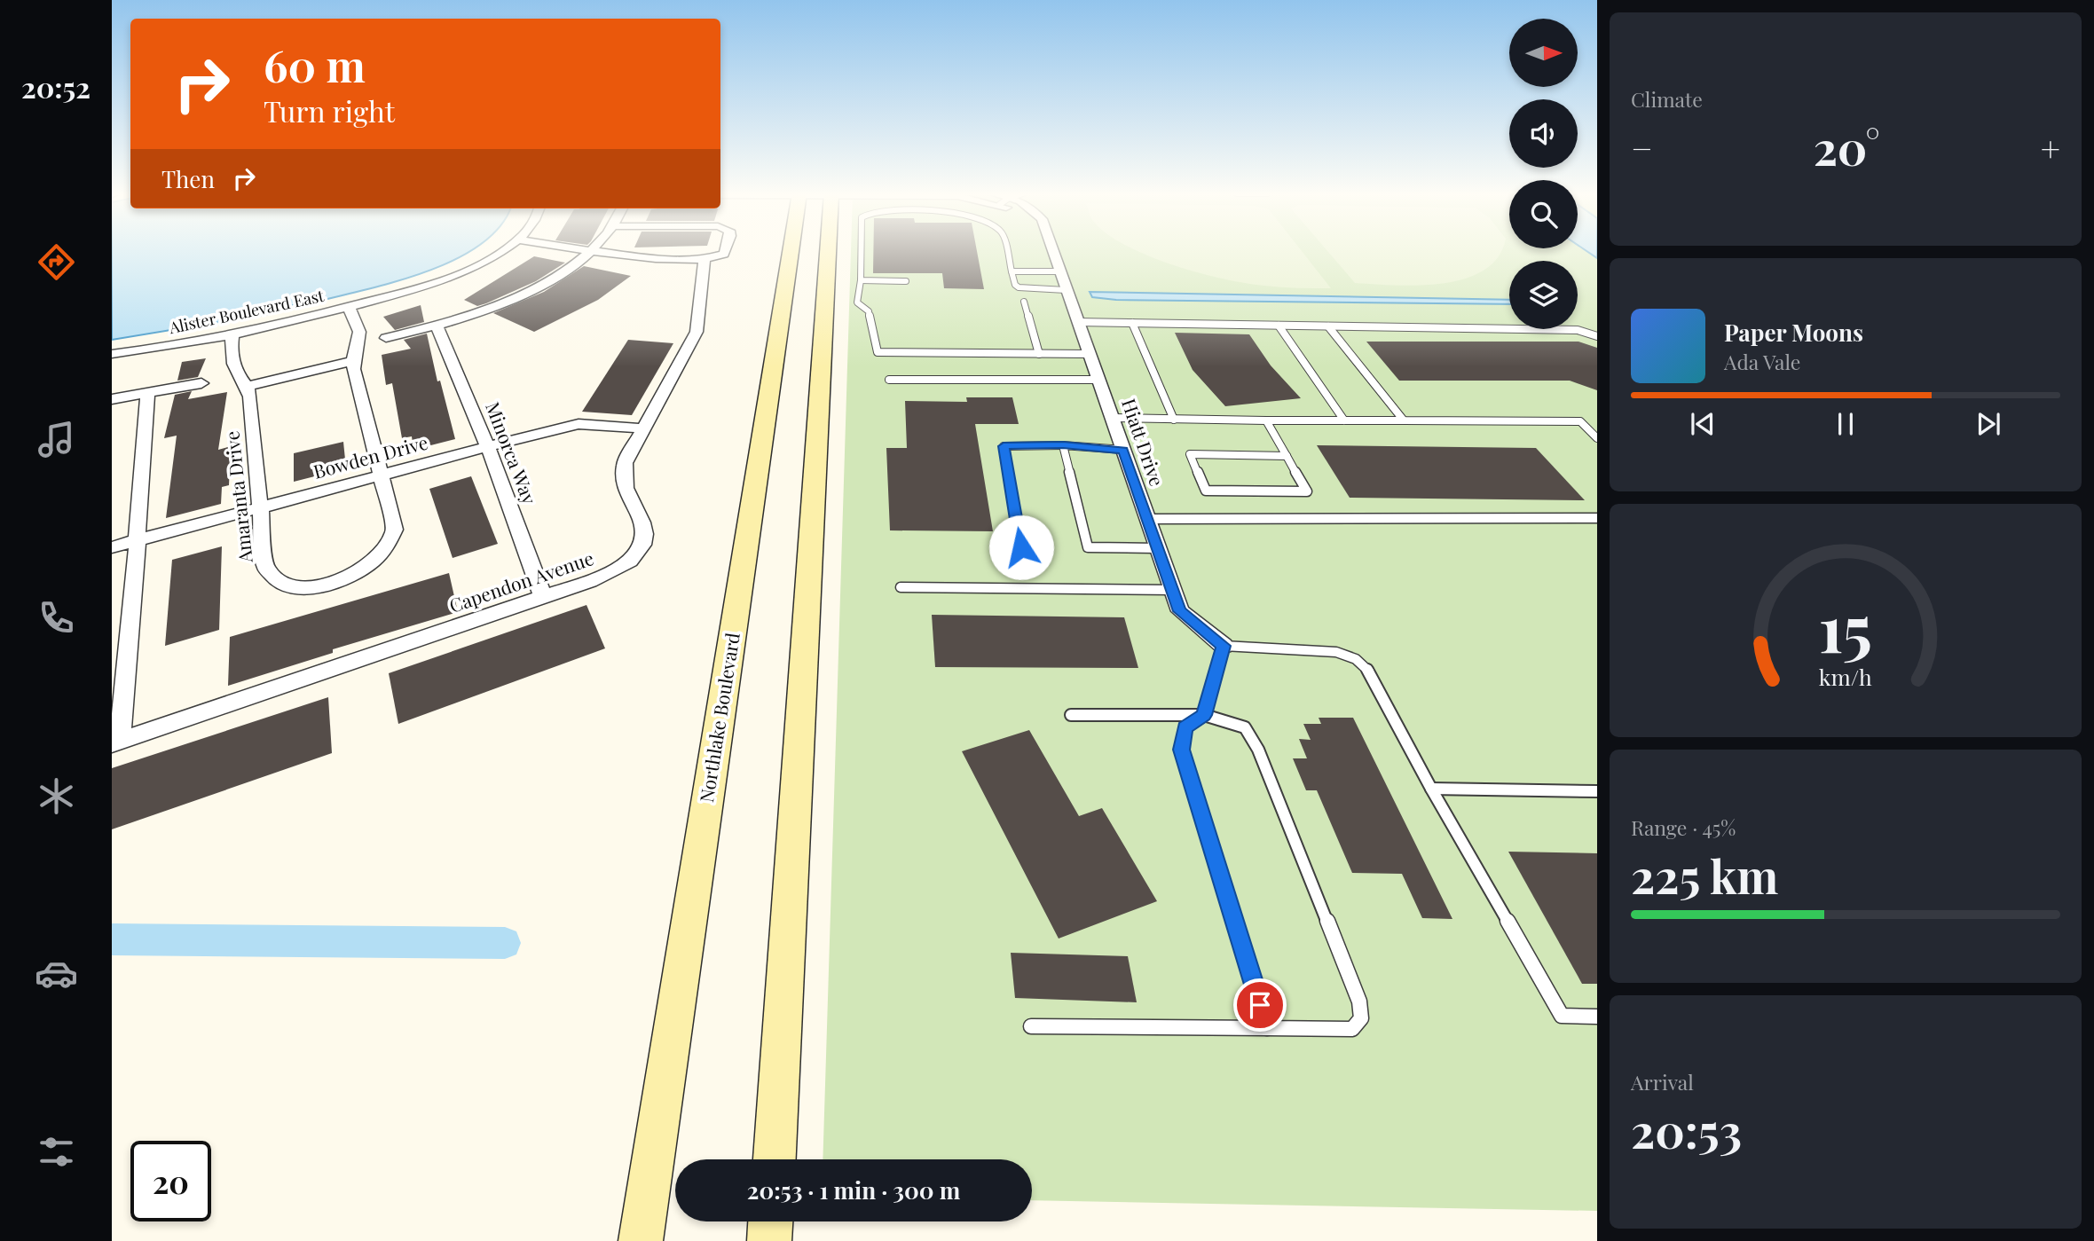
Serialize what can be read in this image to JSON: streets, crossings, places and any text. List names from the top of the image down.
{
  "streets": {
    "main road": ["Northlake Boulevard"],
    "street": [
      "Alister Boulevard East",
      "Hiatt Drive",
      "Minorca Way",
      "Bowden Drive",
      "Amaranta Drive",
      "Capendon Avenue"
    ]
  },
  "crossings": [
    ["Alister Boulevard East", "Amaranta Drive"],
    ["Minorca Way", "Bowden Drive"],
    ["Minorca Way", "Capendon Avenue"],
    ["Bowden Drive", "Amaranta Drive"],
    ["Bowden Drive", "Capendon Avenue"]
  ],
  "north": "right",
  "page": {
    "tabs": "20:52",
    "tile": [
      "Climate",
      ["Range · 45%", "225 km"],
      ["Arrival", "20:53"]
    ],
    "turn": ["60 m", "Turn right"],
    "heat": ["−", "20°", "+"],
    "then": "Then",
    "song": ["Paper Moons", "Ada Vale"],
    "limit": "20",
    "trip": "20:53 · 1 min · 300 m",
    "gauge": ["15", "km/h"]
  }
}
